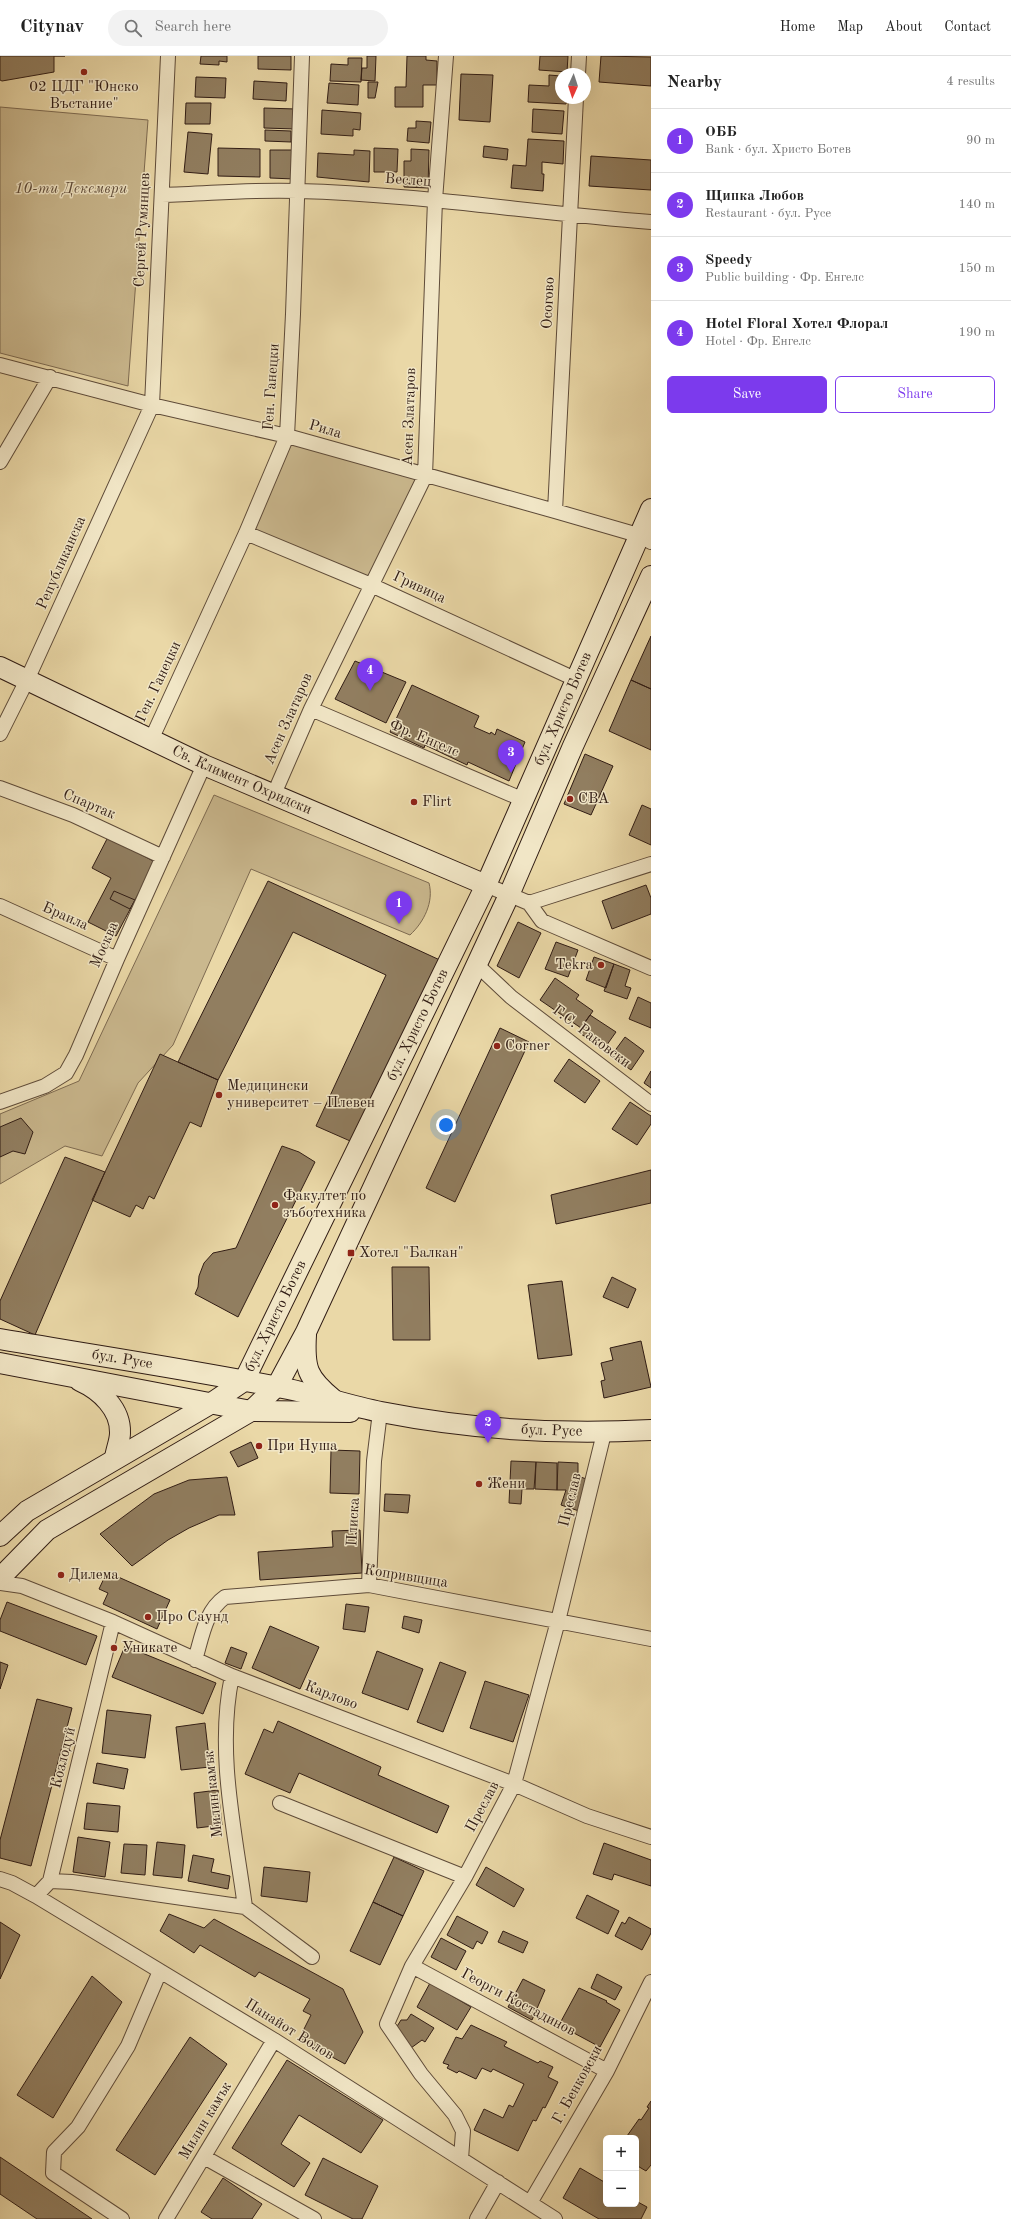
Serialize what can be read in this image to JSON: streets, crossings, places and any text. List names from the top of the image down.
{
  "streets": {
    "main road": ["бул. Христо Ботев", "Св. Климент Охридски", "бул. Русе"],
    "street": [
      "Веслец",
      "Сергей Румянцев",
      "Осогово",
      "Ген. Ганецки",
      "Асен Златаров",
      "Рила",
      "Републиканска",
      "Гривица",
      "Фр. Енгелс",
      "Спартак",
      "Браила",
      "Москва",
      "Г.С. Раковски",
      "Преслав",
      "Плиска",
      "Копривщица",
      "Карлово",
      "Козлодуй",
      "Милин камък",
      "Георги Костадинов",
      "Панайот Волов",
      "Г. Бенковски"
    ]
  },
  "crossings": [
    ["Веслец", "Сергей Румянцев"],
    ["Веслец", "Осогово"],
    ["Веслец", "Ген. Ганецки"],
    ["Веслец", "Асен Златаров"],
    ["Сергей Румянцев", "Рила"],
    ["Сергей Румянцев", "Републиканска"],
    ["Осогово", "Рила"],
    ["Ген. Ганецки", "Рила"],
    ["Ген. Ганецки", "Гривица"],
    ["Ген. Ганецки", "Св. Климент Охридски"],
    ["Асен Златаров", "Рила"],
    ["Асен Златаров", "Гривица"],
    ["Асен Златаров", "Фр. Енгелс"],
    ["Асен Златаров", "Св. Климент Охридски"],
    ["Рила", "Републиканска"],
    ["Рила", "бул. Христо Ботев"],
    ["Републиканска", "Св. Климент Охридски"],
    ["Гривица", "бул. Христо Ботев"],
    ["бул. Христо Ботев", "Фр. Енгелс"],
    ["бул. Христо Ботев", "Св. Климент Охридски"],
    ["бул. Христо Ботев", "Г.С. Раковски"],
    ["бул. Христо Ботев", "бул. Русе"],
    ["Св. Климент Охридски", "Москва"],
    ["Спартак", "Москва"],
    ["Браила", "Москва"],
    ["бул. Русе", "Преслав"],
    ["бул. Русе", "Плиска"],
    ["Преслав", "Копривщица"],
    ["Преслав", "Карлово"],
    ["Преслав", "Георги Костадинов"],
    ["Преслав", "Панайот Волов"],
    ["Плиска", "Копривщица"],
    ["Копривщица", "Карлово"],
    ["Карлово", "Козлодуй"],
    ["Карлово", "Милин камък"],
    ["Козлодуй", "Панайот Волов"],
    ["Милин камък", "Панайот Волов"],
    ["Георги Костадинов", "Г. Бенковски"],
    ["Панайот Волов", "Г. Бенковски"]
  ],
  "parks": ["10-ти Декември"],
  "places": {
    "other": [
      "02 ЦДГ \"Юнско Въстание\"",
      "CBA",
      "Flirt",
      "Tekra",
      "Corner",
      "Медицински университет – Плевен",
      "Факултет по зъботехника",
      "При Нуша",
      "Жени",
      "Дилема",
      "Про Саунд",
      "Уникате"
    ],
    "transit": ["Хотел \"Балкан\""]
  },
  "north": "bottom",
  "page": {
    "header": "Citynav",
    "search": "Search here",
    "nav": [
      "Home",
      "Map",
      "About",
      "Contact"
    ],
    "heading": ["Nearby", "4 results"],
    "list": [
      {
        "mark": "1",
        "name": "ОББ",
        "note": "Bank · бул. Христо Ботев",
        "value": "90 m"
      },
      {
        "mark": "2",
        "name": "Щипка Любов",
        "note": "Restaurant · бул. Русе",
        "value": "140 m"
      },
      {
        "mark": "3",
        "name": "Speedy",
        "note": "Public building · Фр. Енгелс",
        "value": "150 m"
      },
      {
        "mark": "4",
        "name": "Hotel Floral Хотел Флорал",
        "note": "Hotel · Фр. Енгелс",
        "value": "190 m"
      }
    ],
    "buttons": ["Save", "Share"],
    "pins": [
      "4",
      "3",
      "1",
      "2"
    ],
    "map_buttons": ["+", "−"]
  }
}
